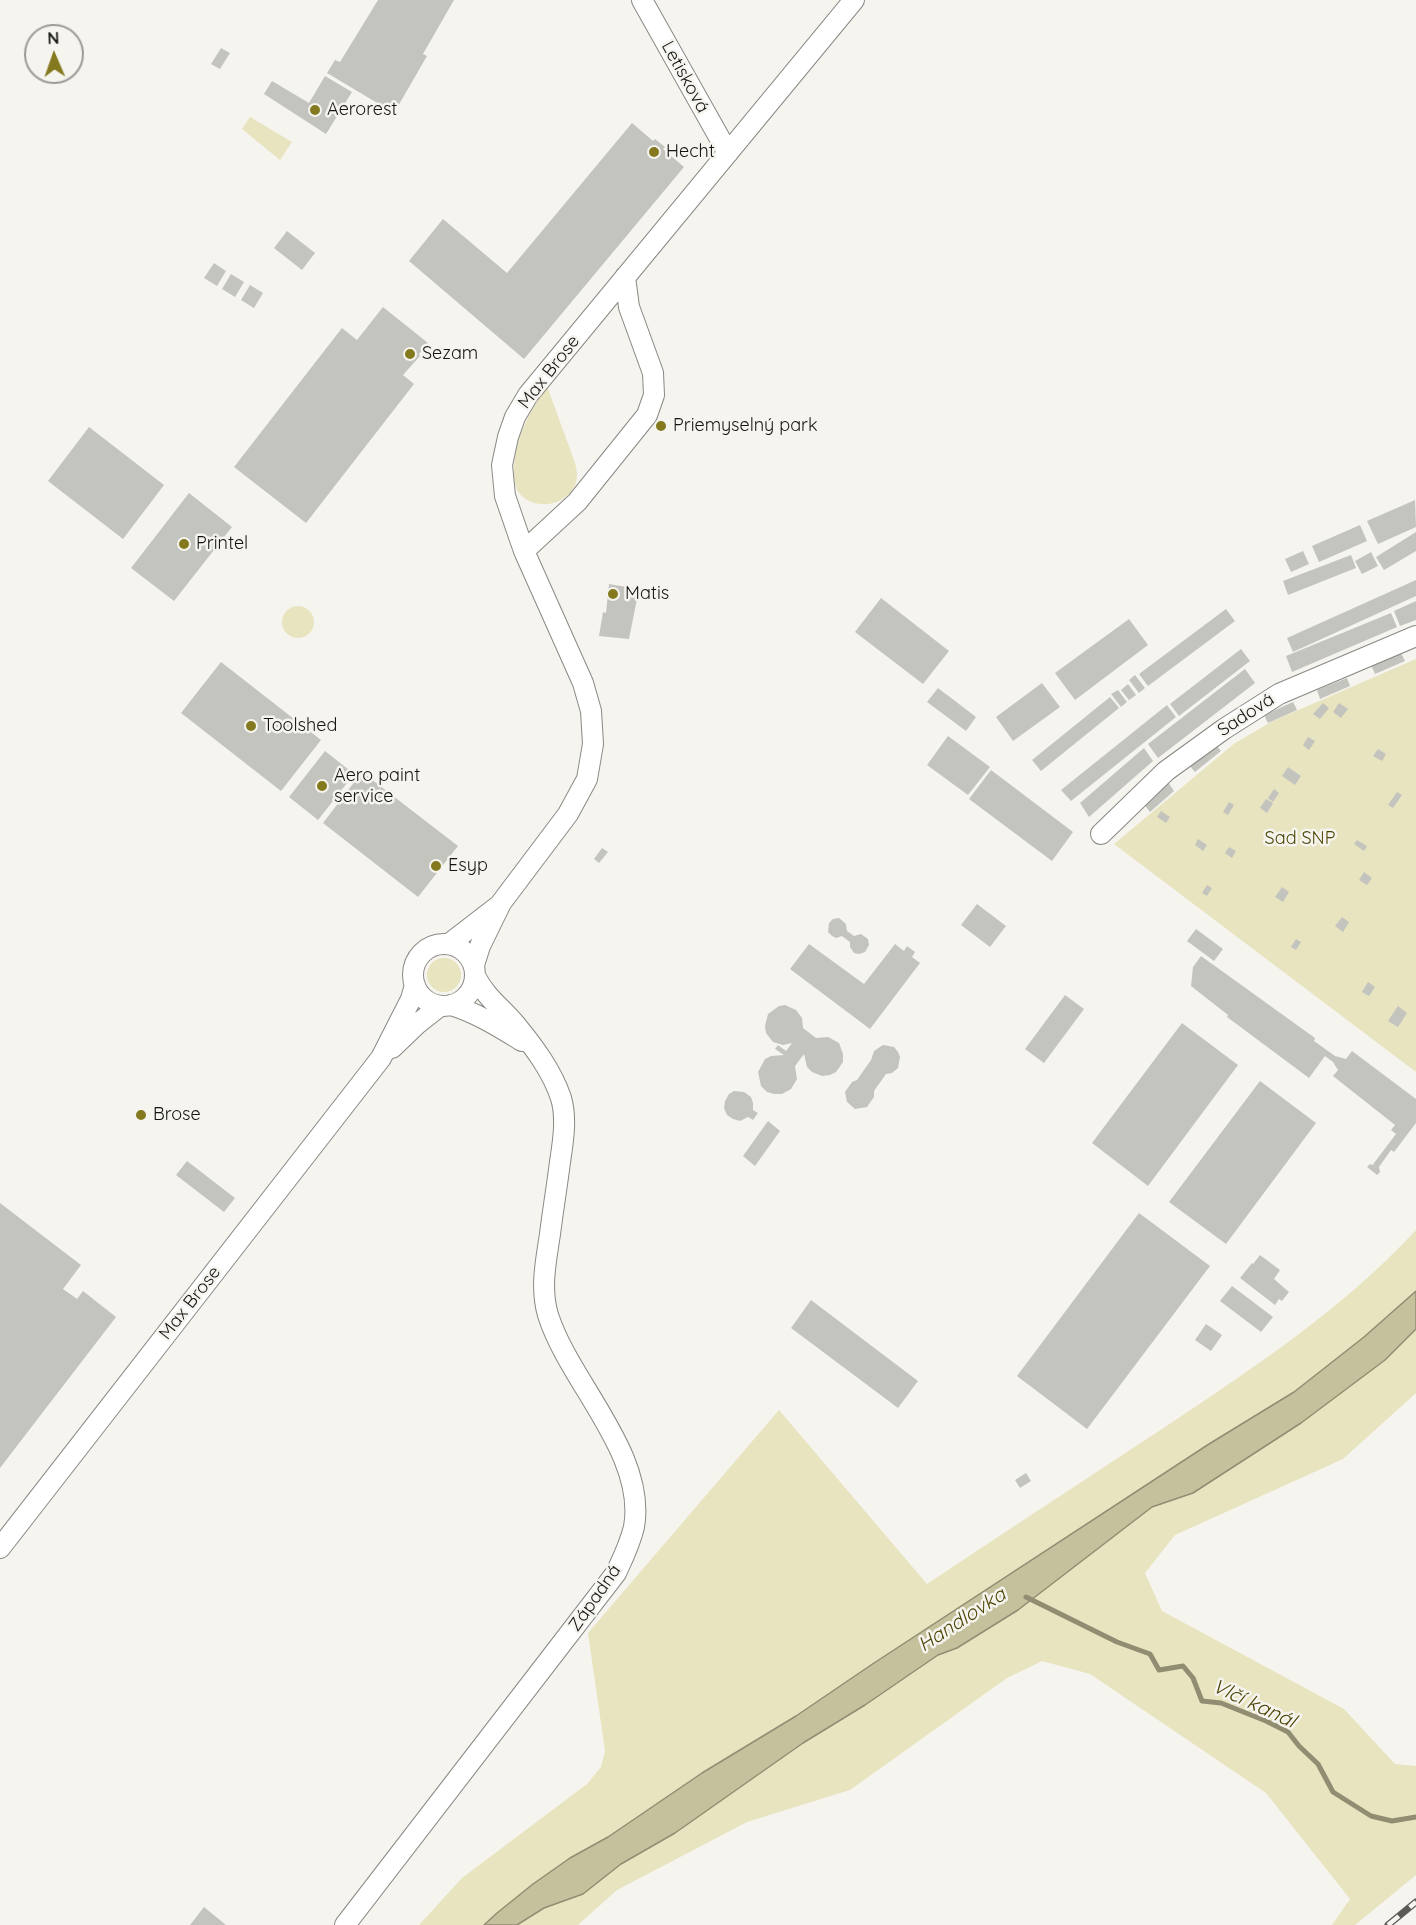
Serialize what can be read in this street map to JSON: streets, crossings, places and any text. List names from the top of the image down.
{
  "streets": {
    "street": [
      "Letisková",
      "Max Brose",
      "Sadová",
      "Západná"
    ]
  },
  "crossings": [
    ["Letisková", "Max Brose"],
    ["Max Brose", "Západná"]
  ],
  "water": ["Handlovka", "Vlčí kanál"],
  "parks": ["Sad SNP"],
  "places": [
    "Aerorest",
    "Hecht",
    "Sezam",
    "Priemyselný park",
    "Printel",
    "Matis",
    "Toolshed",
    "Aero paint service",
    "Esyp",
    "Brose"
  ],
  "north": "top"
}
